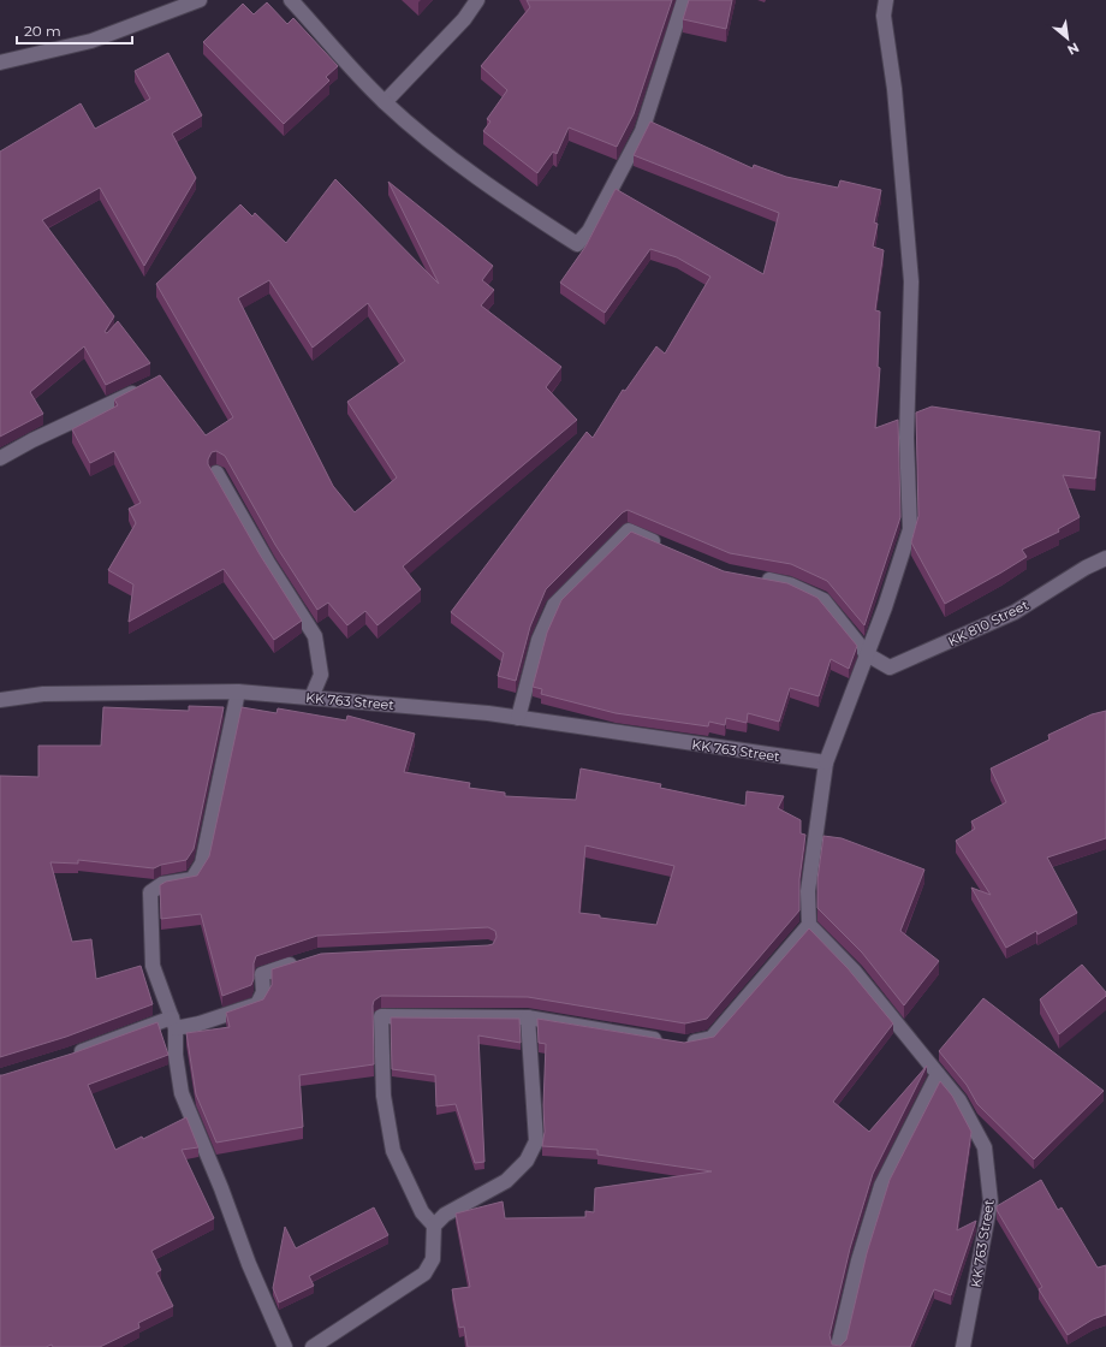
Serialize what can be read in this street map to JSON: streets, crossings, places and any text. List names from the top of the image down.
{
  "streets": {
    "street": ["KK 810 Street", "KK 763 Street"]
  },
  "scale_bar": "20 m",
  "north": "bottom right"
}
